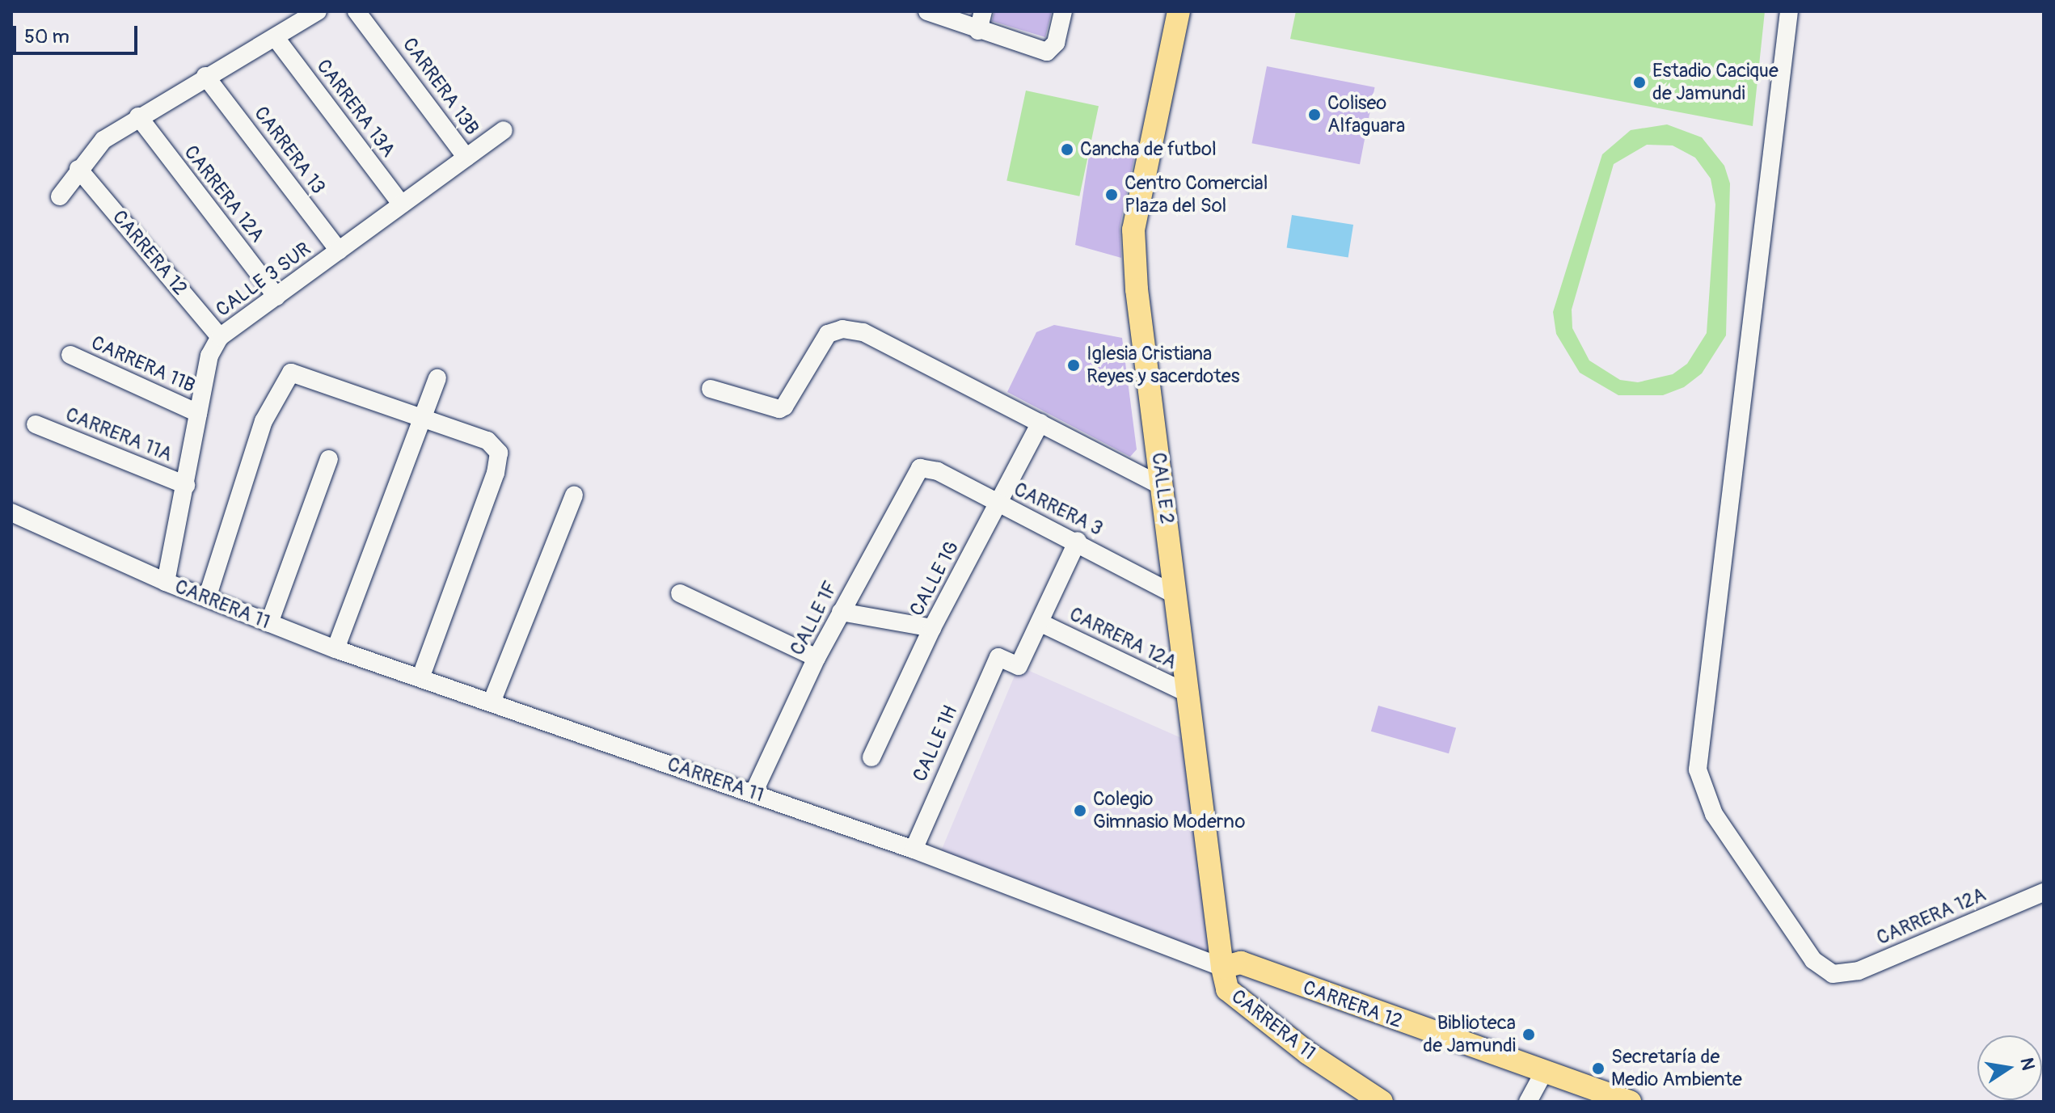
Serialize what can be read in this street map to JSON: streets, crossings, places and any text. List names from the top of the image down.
{
  "streets": {
    "main road": ["CARRERA 12", "CALLE 2", "CARRERA 11"],
    "street": [
      "CARRERA 13B",
      "CARRERA 13A",
      "CARRERA 13",
      "CARRERA 12A",
      "CALLE 3 SUR",
      "CARRERA 11B",
      "CARRERA 11A",
      "CARRERA 3",
      "CALLE 1G",
      "CALLE 1F",
      "CALLE 1H"
    ]
  },
  "crossings": [
    ["CARRERA 13B", "CALLE 3 SUR"],
    ["CARRERA 13A", "CALLE 3 SUR"],
    ["CARRERA 13", "CALLE 3 SUR"],
    ["CARRERA 12A", "CALLE 3 SUR"],
    ["CARRERA 12A", "CALLE 2"],
    ["CARRERA 12A", "CALLE 1H"],
    ["CARRERA 12", "CALLE 3 SUR"],
    ["CARRERA 12", "CALLE 2"],
    ["CARRERA 12", "CARRERA 11"],
    ["CALLE 3 SUR", "CARRERA 11B"],
    ["CALLE 3 SUR", "CARRERA 11A"],
    ["CALLE 3 SUR", "CARRERA 11"],
    ["CALLE 2", "CARRERA 3"],
    ["CALLE 2", "CARRERA 11"],
    ["CARRERA 3", "CALLE 1G"],
    ["CARRERA 3", "CALLE 1F"],
    ["CARRERA 11", "CALLE 1F"],
    ["CARRERA 11", "CALLE 1H"]
  ],
  "places": [
    "Estadio Cacique de Jamundi",
    "Coliseo Alfaguara",
    "Cancha de futbol",
    "Centro Comercial Plaza del Sol",
    "Iglesia Cristiana Reyes y sacerdotes",
    "Colegio Gimnasio Moderno",
    "Biblioteca de Jamundi",
    "Secretaría de Medio Ambiente"
  ],
  "scale_bar": "50 m",
  "north": "right"
}
